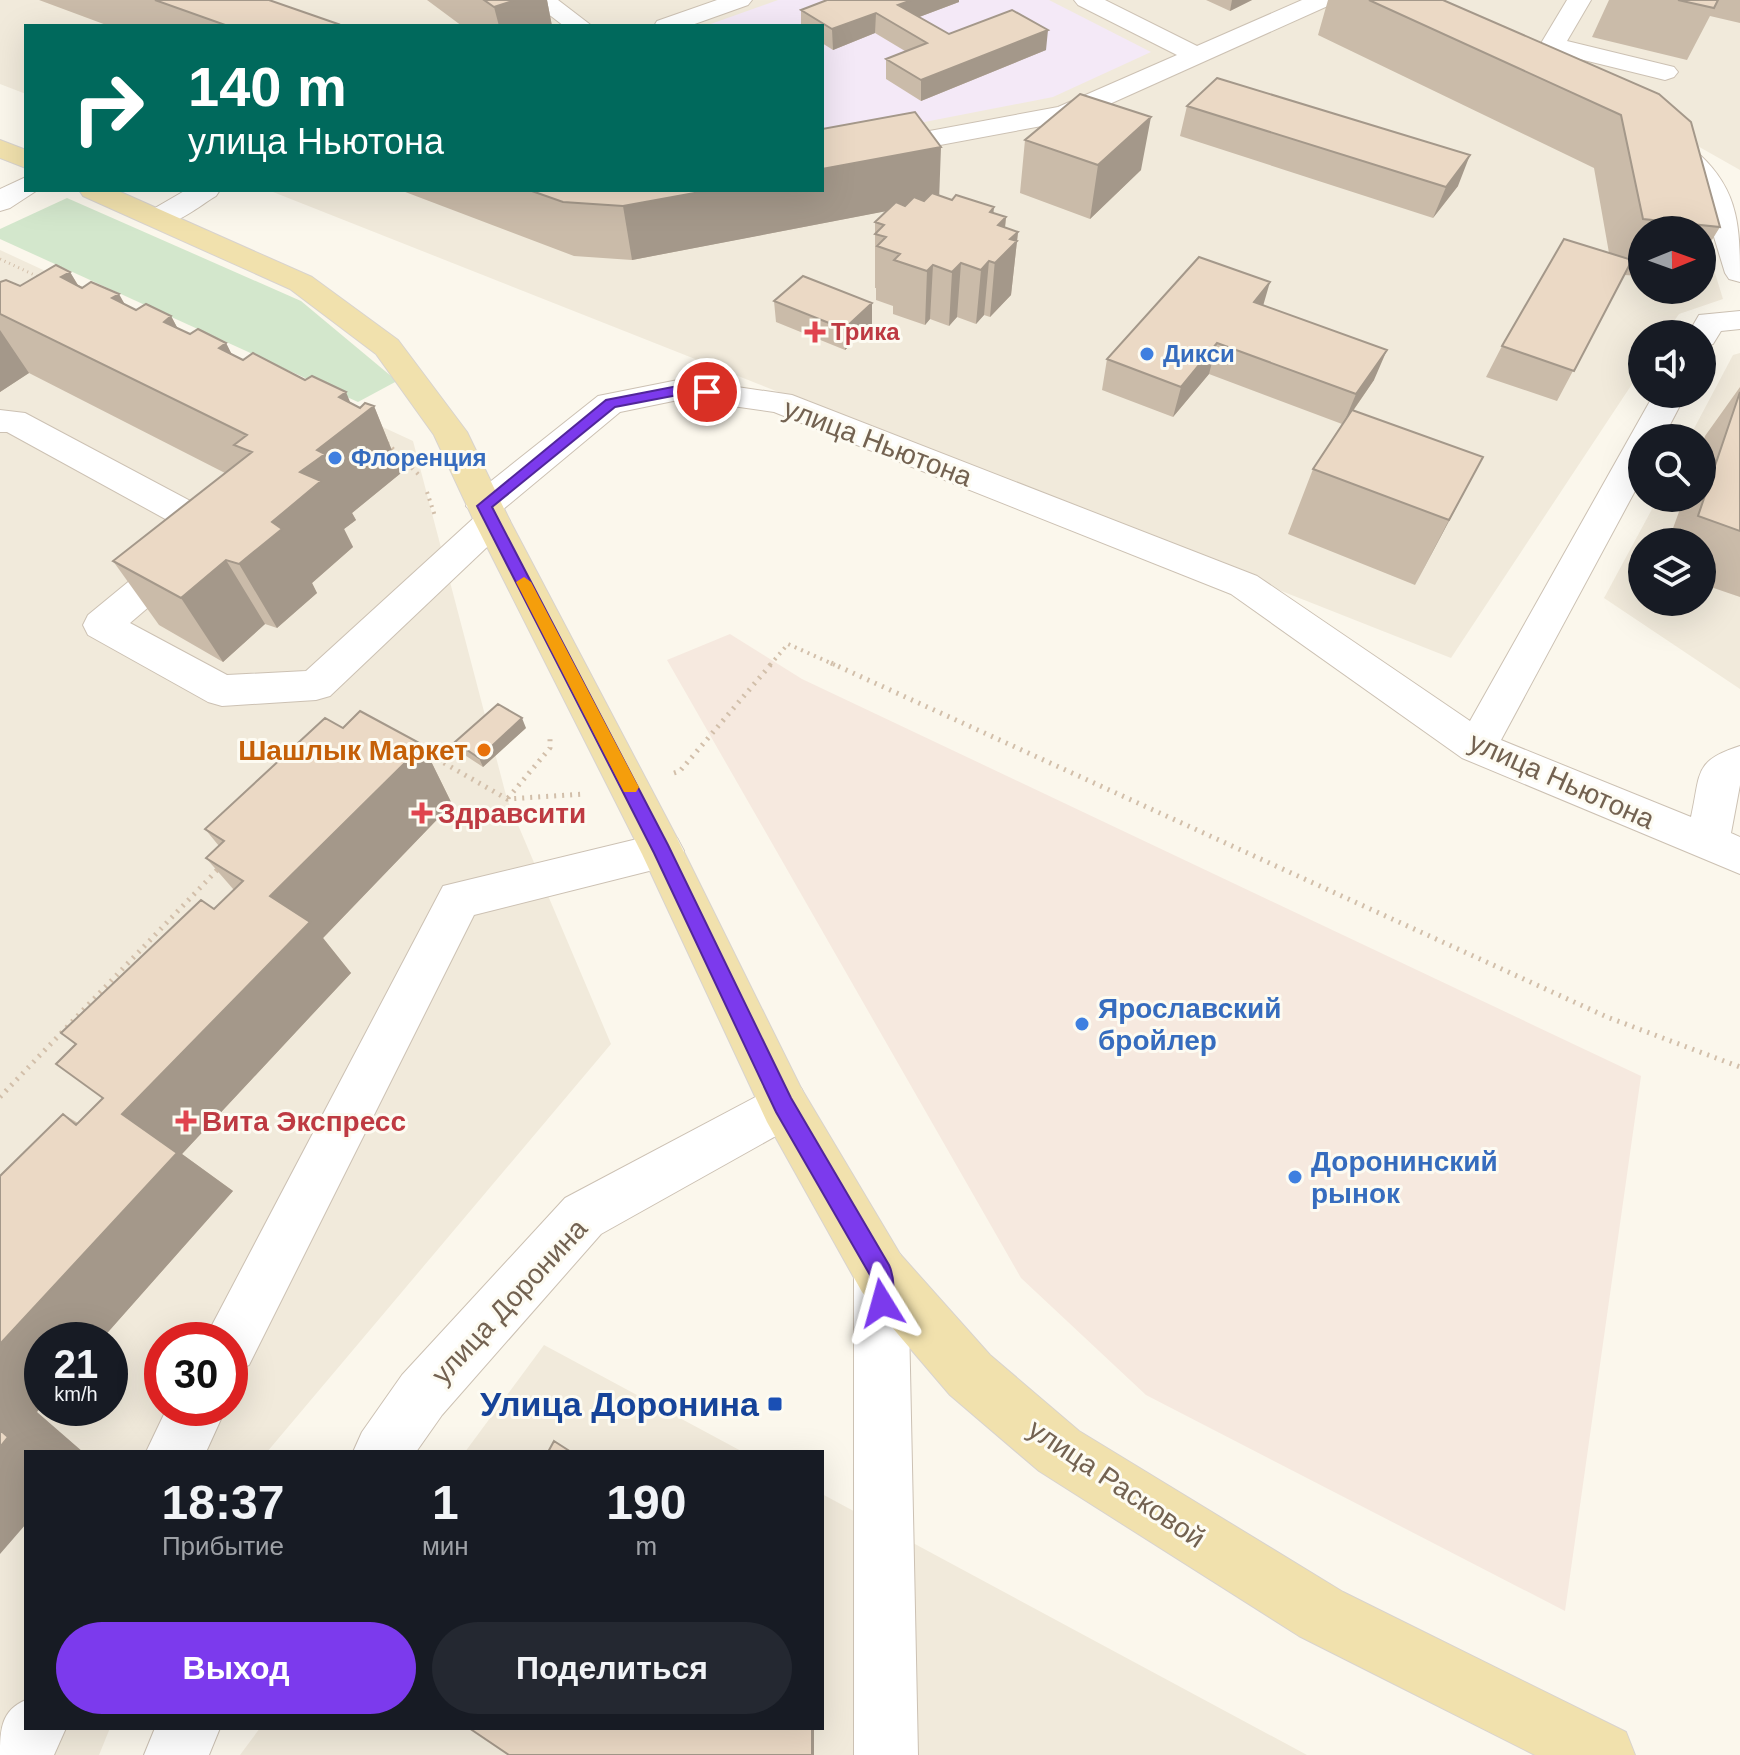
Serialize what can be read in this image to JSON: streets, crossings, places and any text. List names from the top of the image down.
{
  "streets": {
    "main road": ["улица Расковой"],
    "street": ["улица Ньютона", "улица Доронина"]
  },
  "crossings": [
    ["улица Ньютона", "улица Расковой"],
    ["улица Доронина", "улица Расковой"]
  ],
  "places": {
    "health": ["Трика", "Здравсити", "Вита Экспресс"],
    "other": [
      "Дикси",
      "Флоренция",
      "Шашлык Маркет",
      "Ярославский бройлер",
      "Доронинский рынок"
    ],
    "transit": ["Улица Доронина"]
  },
  "north": "right",
  "page": {
    "turn": ["140 m", "улица Ньютона"],
    "speed": "21 km/h",
    "limit": "30",
    "eta": [
      "18:37",
      "Прибытие",
      "1",
      "мин",
      "190",
      "m"
    ],
    "buttons": ["Выход", "Поделиться"]
  }
}
